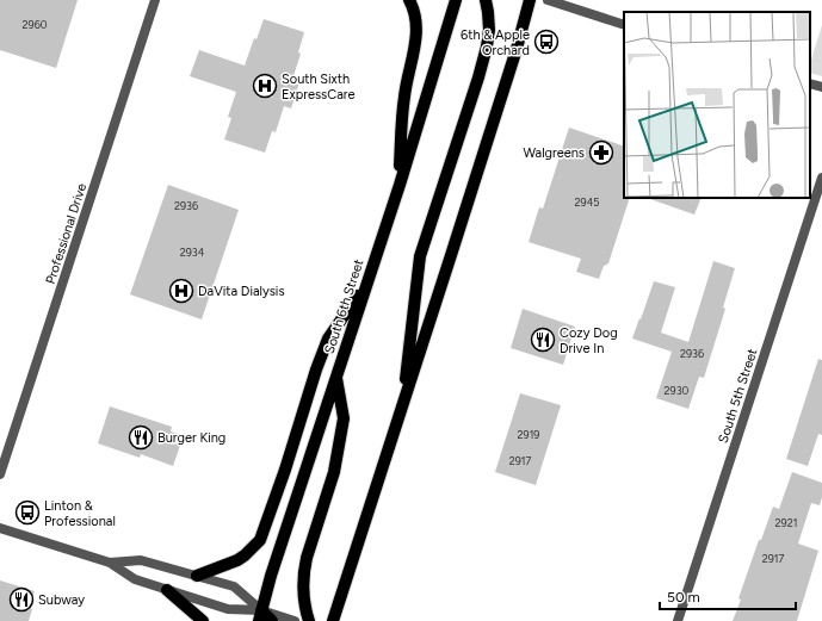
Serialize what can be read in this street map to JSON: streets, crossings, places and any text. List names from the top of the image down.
{
  "streets": {
    "main road": ["South 6th Street"],
    "street": ["Professional Drive", "South 5th Street"]
  },
  "places": {
    "bus stop": ["6th & Apple Orchard", "Linton & Professional"],
    "hospital": ["South Sixth ExpressCare", "DaVita Dialysis"],
    "pharmacy": ["Walgreens"],
    "restaurant": ["Cozy Dog Drive In", "Burger King", "Subway"]
  },
  "house_numbers": [
    "2960",
    "2945",
    "2936",
    "2934",
    "2936",
    "2930",
    "2919",
    "2917",
    "2921",
    "2917"
  ],
  "scale_bar": "50 m"
}
